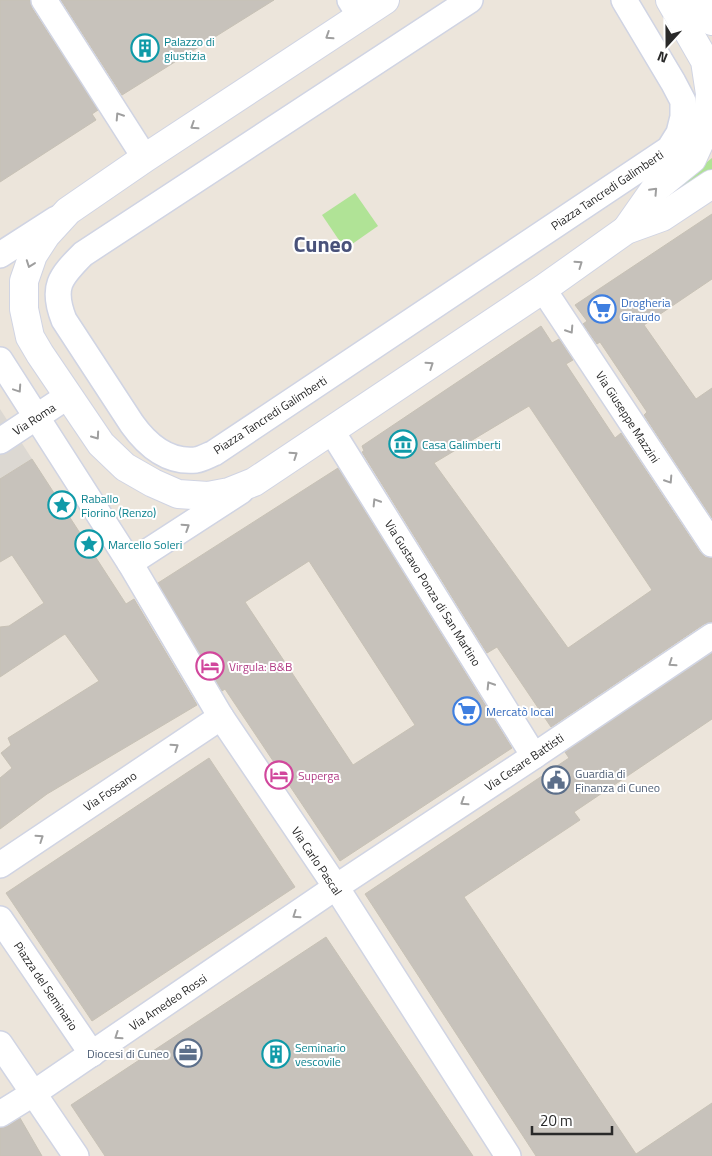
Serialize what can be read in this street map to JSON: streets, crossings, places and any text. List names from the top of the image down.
{
  "streets": {
    "street": [
      "Piazza Tancredi Galimberti",
      "Via Giuseppe Mazzini",
      "Via Roma",
      "Via Gustavo Ponza di San Martino",
      "Via Cesare Battisti",
      "Via Fossano",
      "Via Carlo Pascal",
      "Piazza del Seminario",
      "Via Amedeo Rossi"
    ]
  },
  "crossings": [
    ["Piazza Tancredi Galimberti", "Via Giuseppe Mazzini"],
    ["Piazza Tancredi Galimberti", "Via Roma"],
    ["Piazza Tancredi Galimberti", "Via Gustavo Ponza di San Martino"],
    ["Piazza Tancredi Galimberti", "Via Carlo Pascal"],
    ["Via Gustavo Ponza di San Martino", "Via Cesare Battisti"],
    ["Via Cesare Battisti", "Via Carlo Pascal"],
    ["Via Cesare Battisti", "Via Amedeo Rossi"],
    ["Via Fossano", "Via Carlo Pascal"],
    ["Via Carlo Pascal", "Via Amedeo Rossi"],
    ["Piazza del Seminario", "Via Amedeo Rossi"]
  ],
  "one_way": [
    "Via Giuseppe Mazzini",
    "Via Gustavo Ponza di San Martino",
    "Via Cesare Battisti",
    "Via Fossano",
    "Via Amedeo Rossi"
  ],
  "districts": ["Cuneo"],
  "places": {
    "building": ["Palazzo di giustizia", "Seminario vescovile"],
    "supermarket": ["Drogheria Giraudo", "Mercatò local"],
    "museum": ["Casa Galimberti"],
    "place": ["Raballo Fiorino (Renzo)", "Marcello Soleri"],
    "hotel": ["Virgula: B&B", "Superga"],
    "public building": ["Guardia di Finanza di Cuneo"],
    "office": ["Diocesi di Cuneo"]
  },
  "scale_bar": "20 m",
  "north": "bottom"
}
